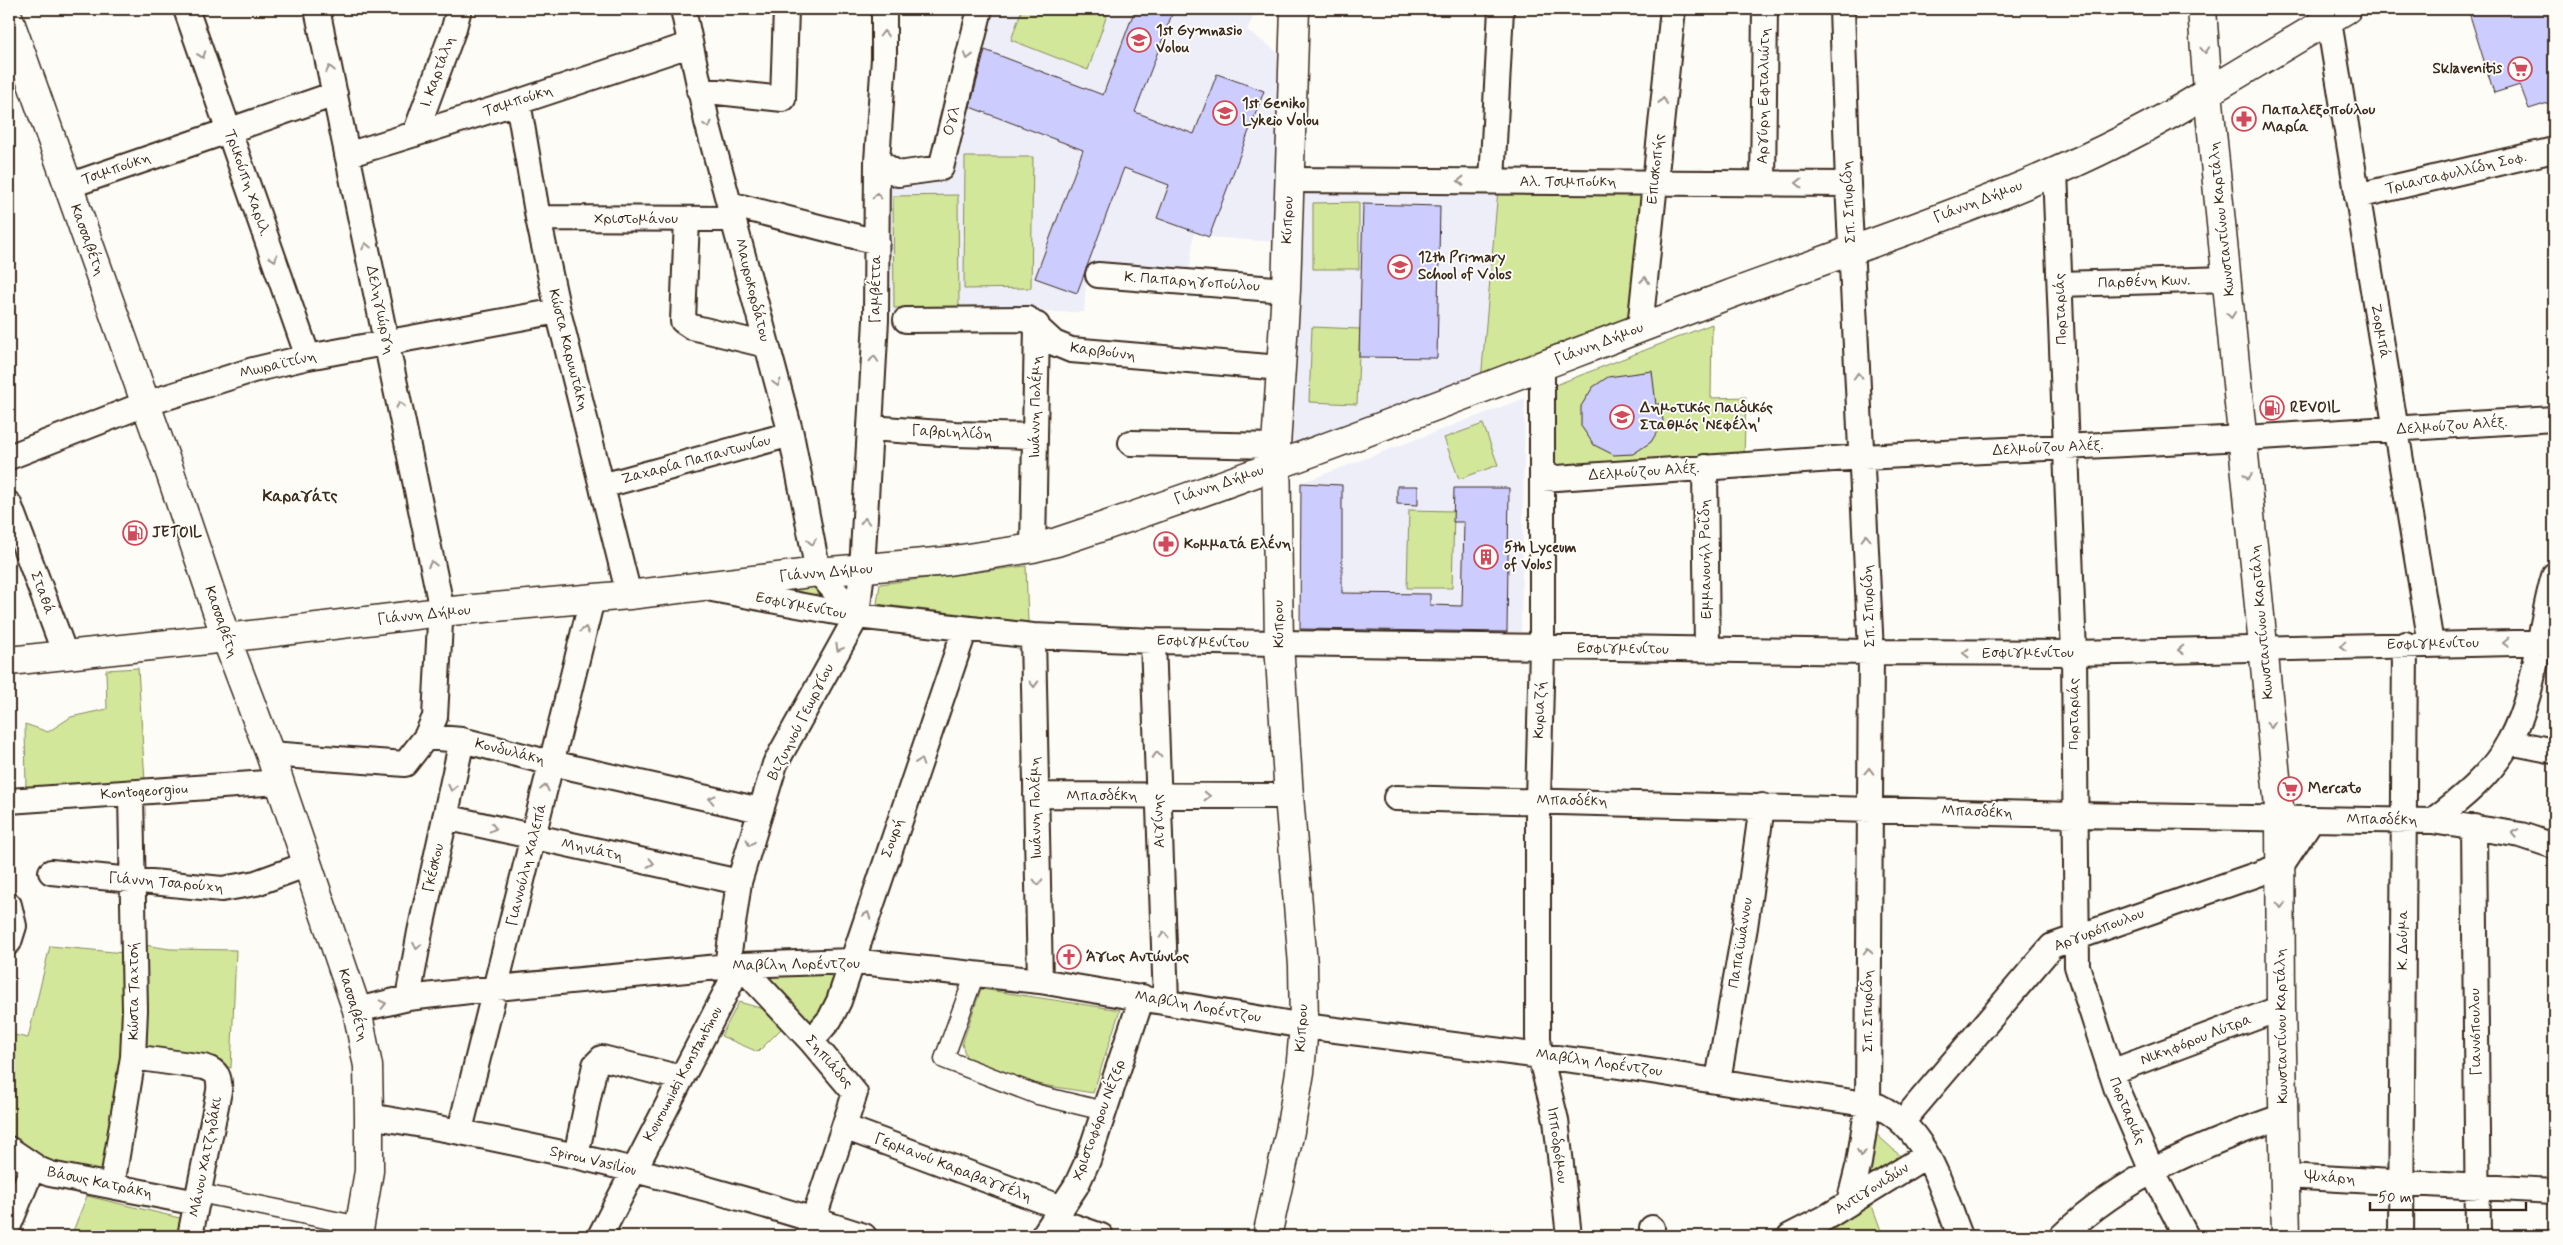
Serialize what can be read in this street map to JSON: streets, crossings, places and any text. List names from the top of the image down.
{
  "streets": {
    "street": [
      "Ι. Καρτάλη",
      "Αργύρη Εφταλιώτη",
      "Τσιμπούκη",
      "Ογλ",
      "Επισκοπής",
      "Τριανταφυλλίδη Σοφ.",
      "Αλ. Τσιμπούκη",
      "Τρικούπη Χαριλ.",
      "Σπ. Σπυρίδη",
      "Γιάννη Δήμου",
      "Χριστομάνου",
      "Κωνσταντίνου Καρτάλη",
      "Κύπρου",
      "Κασσαβέτη",
      "Κ. Παπαρηγοπούλου",
      "Παρθένη Κων.",
      "Γαμβέττα",
      "Μαυροκορδάτου",
      "Πορταριάς",
      "Δεληγιώργη",
      "Ζορμπά",
      "Κώστα Καρυωτάκη",
      "Καρβούνη",
      "Μωραϊτίνη",
      "Ιωάννη Πολέμη",
      "Δελμούζου Αλέξ.",
      "Γαβριηλίδη",
      "Ζαχαρία Παπαντωνίου",
      "Εμμανουήλ Ροΐδη",
      "Σταθά",
      "Εσφιγμενίτου",
      "Κυριαζή",
      "Βιζυηνού Γεωργίου",
      "Κονδυλάκη",
      "Kontogeorgiou",
      "Μπασδέκη",
      "Αιγίνης",
      "Σουρή",
      "Μηνιάτη",
      "Γιαννούλη Χαλεπά",
      "Γκέσκου",
      "Γιάννη Τσαρούχη",
      "Αργυρόπουλου",
      "Κ. Δούμα",
      "Παπαϊωάννου",
      "Μαβίλη Λορέντζου",
      "Κώστα Ταχτσή",
      "Γιαννόπουλου",
      "Νικηφόρου Λύτρα",
      "Σηπιάδος",
      "Kourounioti Konstantinou",
      "Χριστοφόρου Νέζερ",
      "Ιπποδρόμου",
      "Μάνου Χατζηδάκι",
      "Spirou Vasiliou",
      "Γερμανού Καραβαγγέλη",
      "Ψυχάρη",
      "Βάσως Κατράκη",
      "Αντιγονιδών"
    ]
  },
  "crossings": [
    ["Ι. Καρτάλη", "Τσιμπούκη"],
    ["Αργύρη Εφταλιώτη", "Αλ. Τσιμπούκη"],
    ["Τσιμπούκη", "Τρικούπη Χαριλ."],
    ["Τσιμπούκη", "Κασσαβέτη"],
    ["Τσιμπούκη", "Μαυροκορδάτου"],
    ["Τσιμπούκη", "Δεληγιώργη"],
    ["Τσιμπούκη", "Κώστα Καρυωτάκη"],
    ["Ογλ", "Γαμβέττα"],
    ["Επισκοπής", "Αλ. Τσιμπούκη"],
    ["Επισκοπής", "Γιάννη Δήμου"],
    ["Τριανταφυλλίδη Σοφ.", "Ζορμπά"],
    ["Αλ. Τσιμπούκη", "Σπ. Σπυρίδη"],
    ["Αλ. Τσιμπούκη", "Κύπρου"],
    ["Τρικούπη Χαριλ.", "Μωραϊτίνη"],
    ["Σπ. Σπυρίδη", "Γιάννη Δήμου"],
    ["Σπ. Σπυρίδη", "Δελμούζου Αλέξ."],
    ["Σπ. Σπυρίδη", "Εσφιγμενίτου"],
    ["Σπ. Σπυρίδη", "Μπασδέκη"],
    ["Σπ. Σπυρίδη", "Μαβίλη Λορέντζου"],
    ["Σπ. Σπυρίδη", "Αντιγονιδών"],
    ["Γιάννη Δήμου", "Κωνσταντίνου Καρτάλη"],
    ["Γιάννη Δήμου", "Κύπρου"],
    ["Γιάννη Δήμου", "Κασσαβέτη"],
    ["Γιάννη Δήμου", "Γαμβέττα"],
    ["Γιάννη Δήμου", "Μαυροκορδάτου"],
    ["Γιάννη Δήμου", "Πορταριάς"],
    ["Γιάννη Δήμου", "Δεληγιώργη"],
    ["Γιάννη Δήμου", "Ζορμπά"],
    ["Γιάννη Δήμου", "Κώστα Καρυωτάκη"],
    ["Γιάννη Δήμου", "Ιωάννη Πολέμη"],
    ["Γιάννη Δήμου", "Σταθά"],
    ["Γιάννη Δήμου", "Εσφιγμενίτου"],
    ["Γιάννη Δήμου", "Κυριαζή"],
    ["Γιάννη Δήμου", "Βιζυηνού Γεωργίου"],
    ["Γιάννη Δήμου", "Γιαννούλη Χαλεπά"],
    ["Χριστομάνου", "Γαμβέττα"],
    ["Χριστομάνου", "Μαυροκορδάτου"],
    ["Χριστομάνου", "Κώστα Καρυωτάκη"],
    ["Κωνσταντίνου Καρτάλη", "Παρθένη Κων."],
    ["Κωνσταντίνου Καρτάλη", "Δελμούζου Αλέξ."],
    ["Κωνσταντίνου Καρτάλη", "Εσφιγμενίτου"],
    ["Κωνσταντίνου Καρτάλη", "Μπασδέκη"],
    ["Κωνσταντίνου Καρτάλη", "Αργυρόπουλου"],
    ["Κωνσταντίνου Καρτάλη", "Νικηφόρου Λύτρα"],
    ["Κωνσταντίνου Καρτάλη", "Ψυχάρη"],
    ["Κύπρου", "Κ. Παπαρηγοπούλου"],
    ["Κύπρου", "Καρβούνη"],
    ["Κύπρου", "Εσφιγμενίτου"],
    ["Κύπρου", "Μπασδέκη"],
    ["Κύπρου", "Μαβίλη Λορέντζου"],
    ["Κασσαβέτη", "Μωραϊτίνη"],
    ["Κασσαβέτη", "Kontogeorgiou"],
    ["Κασσαβέτη", "Γιάννη Τσαρούχη"],
    ["Κασσαβέτη", "Μαβίλη Λορέντζου"],
    ["Κασσαβέτη", "Spirou Vasiliou"],
    ["Κασσαβέτη", "Βάσως Κατράκη"],
    ["Παρθένη Κων.", "Πορταριάς"],
    ["Γαμβέττα", "Γαβριηλίδη"],
    ["Γαμβέττα", "Βιζυηνού Γεωργίου"],
    ["Μαυροκορδάτου", "Ζαχαρία Παπαντωνίου"],
    ["Πορταριάς", "Δελμούζου Αλέξ."],
    ["Πορταριάς", "Εσφιγμενίτου"],
    ["Πορταριάς", "Μπασδέκη"],
    ["Πορταριάς", "Αργυρόπουλου"],
    ["Πορταριάς", "Νικηφόρου Λύτρα"],
    ["Δεληγιώργη", "Μωραϊτίνη"],
    ["Ζορμπά", "Δελμούζου Αλέξ."],
    ["Ζορμπά", "Εσφιγμενίτου"],
    ["Κώστα Καρυωτάκη", "Μωραϊτίνη"],
    ["Κώστα Καρυωτάκη", "Ζαχαρία Παπαντωνίου"],
    ["Καρβούνη", "Ιωάννη Πολέμη"],
    ["Ιωάννη Πολέμη", "Γαβριηλίδη"],
    ["Ιωάννη Πολέμη", "Εσφιγμενίτου"],
    ["Ιωάννη Πολέμη", "Μπασδέκη"],
    ["Ιωάννη Πολέμη", "Μαβίλη Λορέντζου"],
    ["Δελμούζου Αλέξ.", "Εμμανουήλ Ροΐδη"],
    ["Δελμούζου Αλέξ.", "Κυριαζή"],
    ["Εμμανουήλ Ροΐδη", "Εσφιγμενίτου"],
    ["Εσφιγμενίτου", "Κυριαζή"],
    ["Εσφιγμενίτου", "Βιζυηνού Γεωργίου"],
    ["Εσφιγμενίτου", "Αιγίνης"],
    ["Εσφιγμενίτου", "Σουρή"],
    ["Εσφιγμενίτου", "Κ. Δούμα"],
    ["Κυριαζή", "Μπασδέκη"],
    ["Κυριαζή", "Μαβίλη Λορέντζου"],
    ["Κυριαζή", "Ιπποδρόμου"],
    ["Βιζυηνού Γεωργίου", "Κονδυλάκη"],
    ["Βιζυηνού Γεωργίου", "Μηνιάτη"],
    ["Βιζυηνού Γεωργίου", "Μαβίλη Λορέντζου"],
    ["Βιζυηνού Γεωργίου", "Σηπιάδος"],
    ["Βιζυηνού Γεωργίου", "Kourounioti Konstantinou"],
    ["Κονδυλάκη", "Γιαννούλη Χαλεπά"],
    ["Κονδυλάκη", "Γκέσκου"],
    ["Kontogeorgiou", "Κώστα Ταχτσή"],
    ["Μπασδέκη", "Αιγίνης"],
    ["Μπασδέκη", "Κ. Δούμα"],
    ["Μπασδέκη", "Παπαϊωάννου"],
    ["Μπασδέκη", "Γιαννόπουλου"],
    ["Αιγίνης", "Μαβίλη Λορέντζου"],
    ["Σουρή", "Μαβίλη Λορέντζου"],
    ["Σουρή", "Σηπιάδος"],
    ["Μηνιάτη", "Γιαννούλη Χαλεπά"],
    ["Μηνιάτη", "Γκέσκου"],
    ["Γιαννούλη Χαλεπά", "Μαβίλη Λορέντζου"],
    ["Γιαννούλη Χαλεπά", "Spirou Vasiliou"],
    ["Γκέσκου", "Μαβίλη Λορέντζου"],
    ["Γιάννη Τσαρούχη", "Κώστα Ταχτσή"],
    ["Αργυρόπουλου", "Μαβίλη Λορέντζου"],
    ["Κ. Δούμα", "Ψυχάρη"],
    ["Παπαϊωάννου", "Μαβίλη Λορέντζου"],
    ["Μαβίλη Λορέντζου", "Σηπιάδος"],
    ["Μαβίλη Λορέντζου", "Kourounioti Konstantinou"],
    ["Μαβίλη Λορέντζου", "Χριστοφόρου Νέζερ"],
    ["Μαβίλη Λορέντζου", "Ιπποδρόμου"],
    ["Μαβίλη Λορέντζου", "Αντιγονιδών"],
    ["Κώστα Ταχτσή", "Μάνου Χατζηδάκι"],
    ["Κώστα Ταχτσή", "Βάσως Κατράκη"],
    ["Γιαννόπουλου", "Ψυχάρη"],
    ["Σηπιάδος", "Kourounioti Konstantinou"],
    ["Σηπιάδος", "Spirou Vasiliou"],
    ["Σηπιάδος", "Γερμανού Καραβαγγέλη"],
    ["Kourounioti Konstantinou", "Spirou Vasiliou"],
    ["Χριστοφόρου Νέζερ", "Γερμανού Καραβαγγέλη"],
    ["Μάνου Χατζηδάκι", "Βάσως Κατράκη"]
  ],
  "one_way": [
    "Αλ. Τσιμπούκη",
    "Τρικούπη Χαριλ.",
    "Κωνσταντίνου Καρτάλη",
    "Γαμβέττα",
    "Μαυροκορδάτου",
    "Δεληγιώργη",
    "Ιωάννη Πολέμη",
    "Εσφιγμενίτου",
    "Βιζυηνού Γεωργίου",
    "Κονδυλάκη",
    "Αιγίνης",
    "Σουρή",
    "Μηνιάτη",
    "Γκέσκου"
  ],
  "districts": ["Καραγάτς"],
  "places": {
    "school or university": [
      "1st Gymnasio Volou",
      "1st Geniko Lykeio Volou",
      "12th Primary School of Volos",
      "Δημοτικός Παιδικός Σταθμός 'Νεφέλη'"
    ],
    "supermarket": ["Sklavenitis", "Mercato"],
    "pharmacy": ["Παπαλεξοπούλου Μαρία", "Κομματά Ελένη"],
    "fuel station": ["REVOIL", "JETOIL"],
    "building": ["5th Lyceum of Volos"],
    "church": ["Άγιος Αντώνιος"]
  },
  "scale_bar": "50 m"
}
